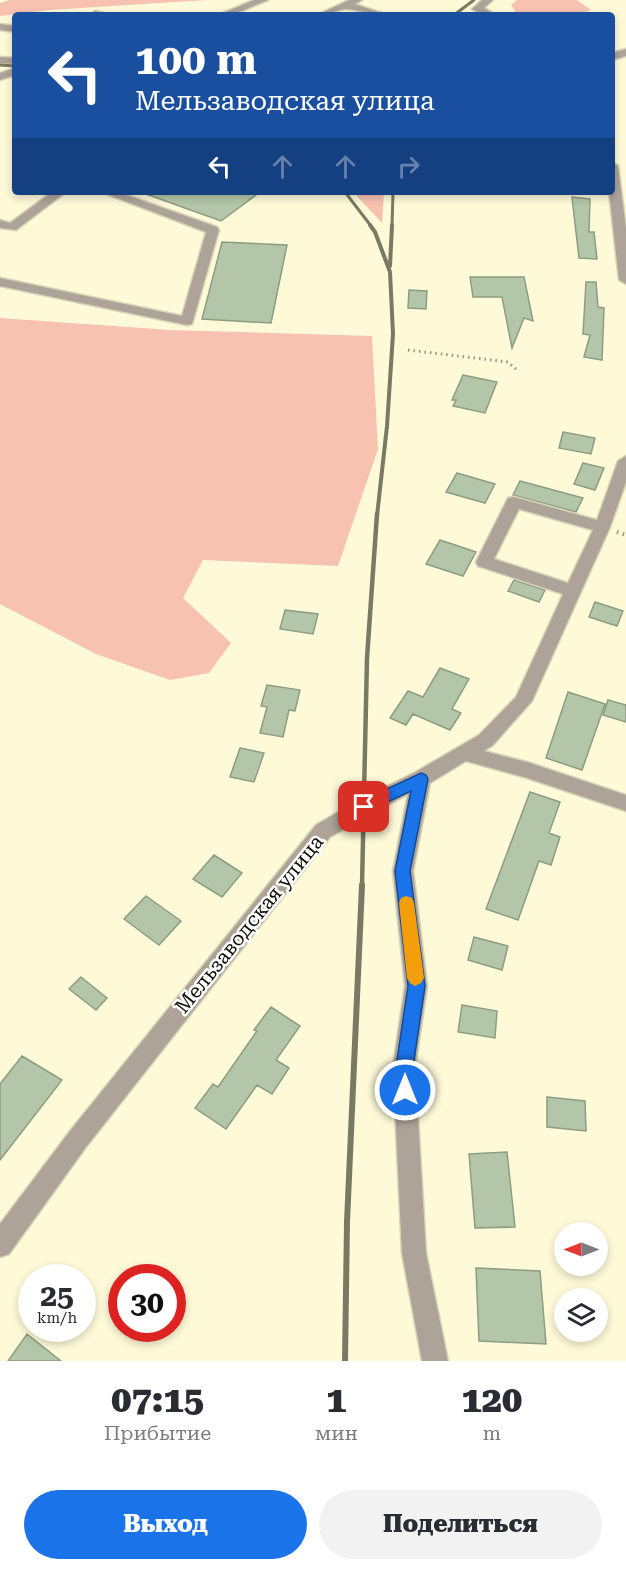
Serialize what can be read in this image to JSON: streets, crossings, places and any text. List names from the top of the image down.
{
  "streets": {
    "street": ["Мельзаводская улица"]
  },
  "north": "left",
  "page": {
    "turn": ["100 m", "Мельзаводская улица"],
    "speed": "25 km/h",
    "limit": "30",
    "eta": [
      "07:15",
      "Прибытие",
      "1",
      "мин",
      "120",
      "m"
    ],
    "buttons": ["Выход", "Поделиться"]
  }
}
